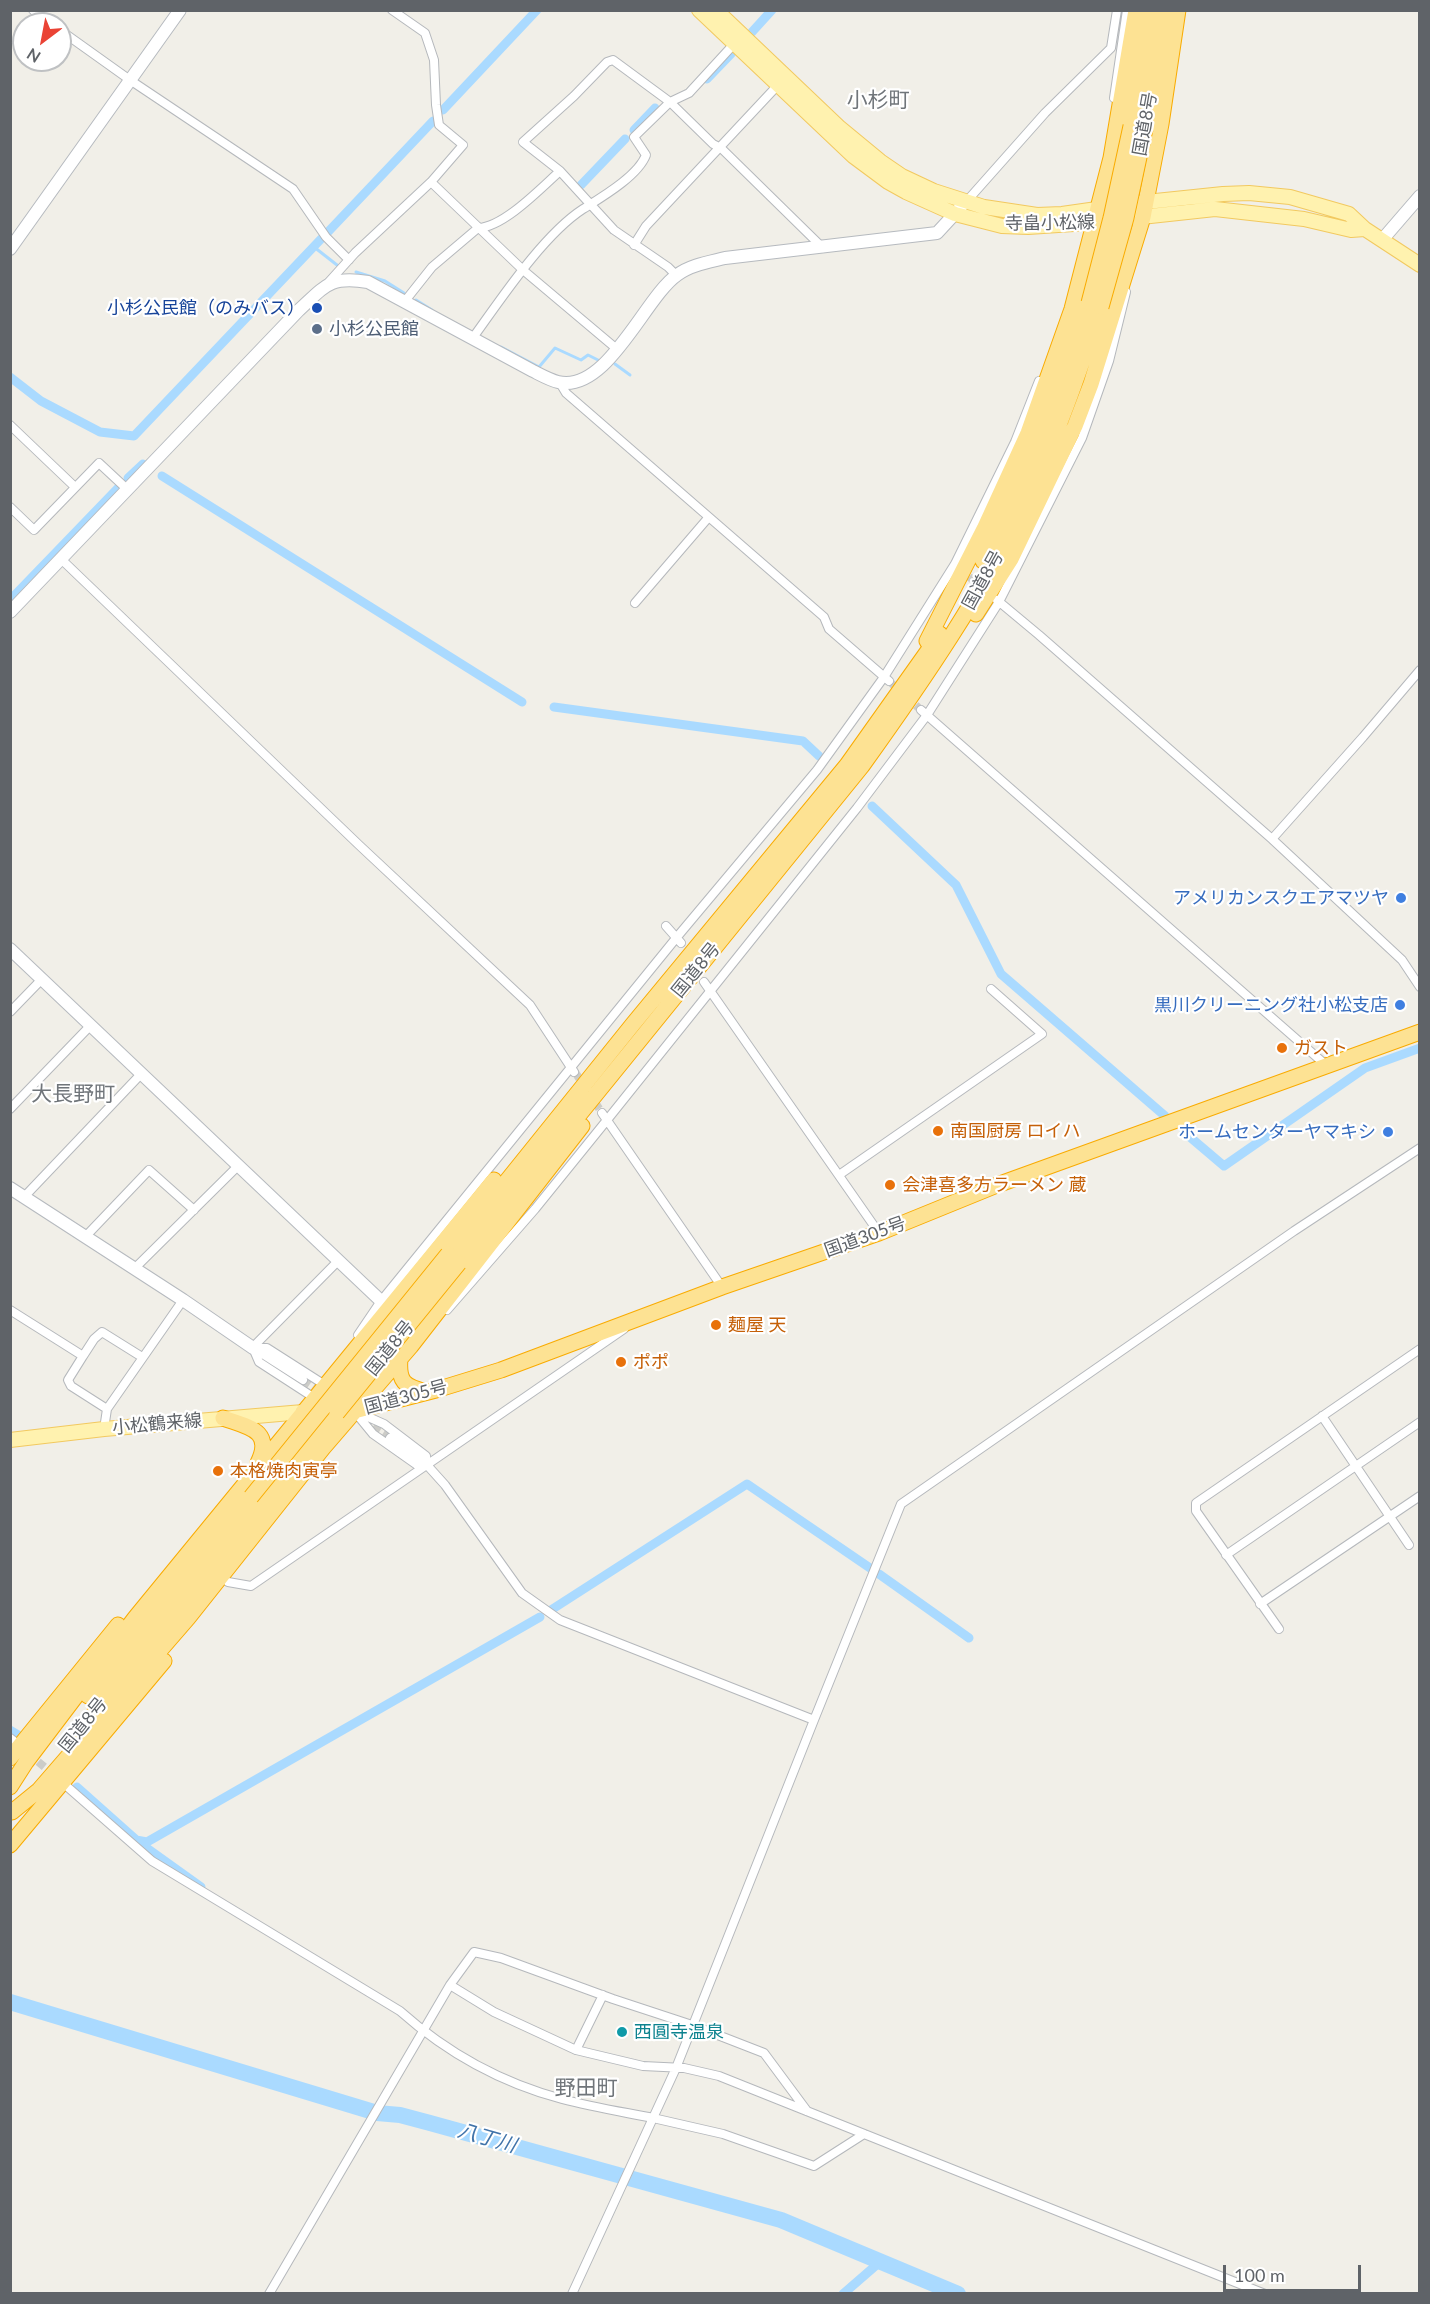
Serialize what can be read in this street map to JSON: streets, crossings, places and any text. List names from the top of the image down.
{
  "streets": {
    "highway": ["国道8号", "国道305号"],
    "main road": ["寺畠小松線", "小松鶴来線"]
  },
  "crossings": [
    ["国道305号", "小松鶴来線"]
  ],
  "districts": ["小杉町", "大長野町", "野田町"],
  "water": ["八丁川"],
  "places": [
    "小杉公民館（のみバス）",
    "小杉公民館",
    "アメリカンスクエアマツヤ",
    "黒川クリーニング社小松支店",
    "ガスト",
    "南国厨房 ロイハ",
    "ホームセンターヤマキシ",
    "会津喜多方ラーメン 蔵",
    "麺屋 天",
    "ポポ",
    "本格焼肉寅亭",
    "西圓寺温泉"
  ],
  "scale_bar": "100 m",
  "north": "bottom left"
}
